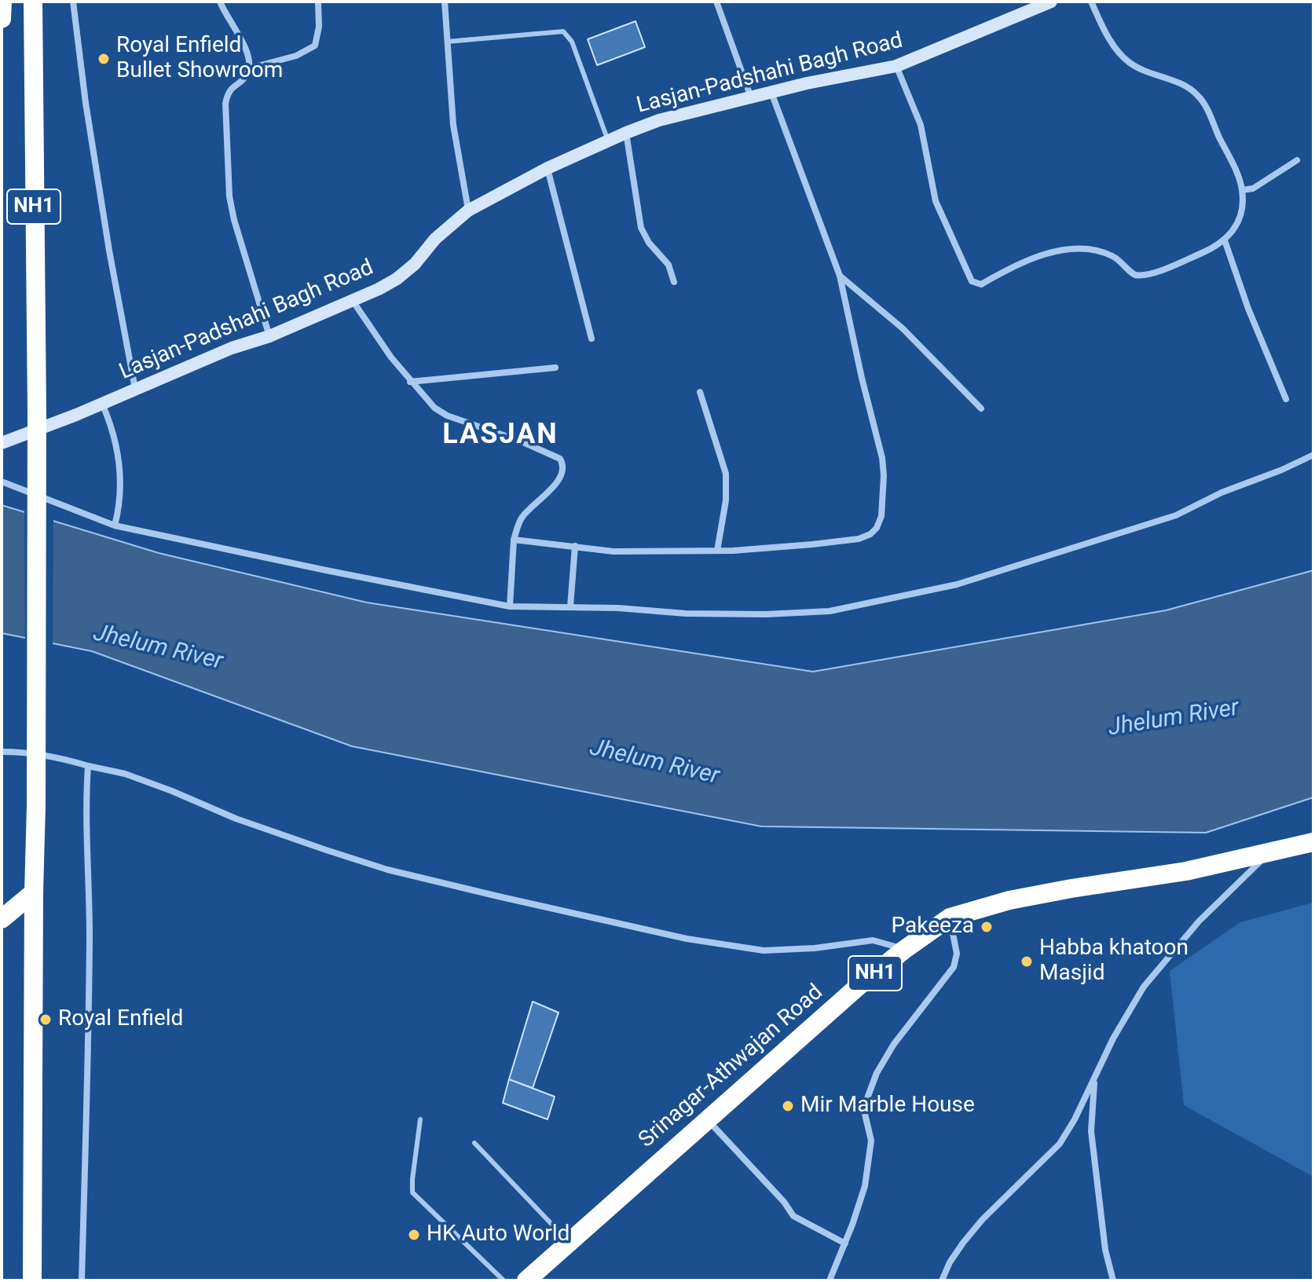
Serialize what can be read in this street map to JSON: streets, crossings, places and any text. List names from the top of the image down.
{
  "streets": {
    "highway": ["NH1", "Srinagar-Athwajan Road"],
    "street": ["Lasjan-Padshahi Bagh Road"]
  },
  "districts": ["LASJAN"],
  "water": ["Jhelum River"],
  "places": [
    "Royal Enfield Bullet Showroom",
    "Pakeeza",
    "Habba khatoon Masjid",
    "Royal Enfield",
    "Mir Marble House",
    "HK Auto World"
  ]
}
